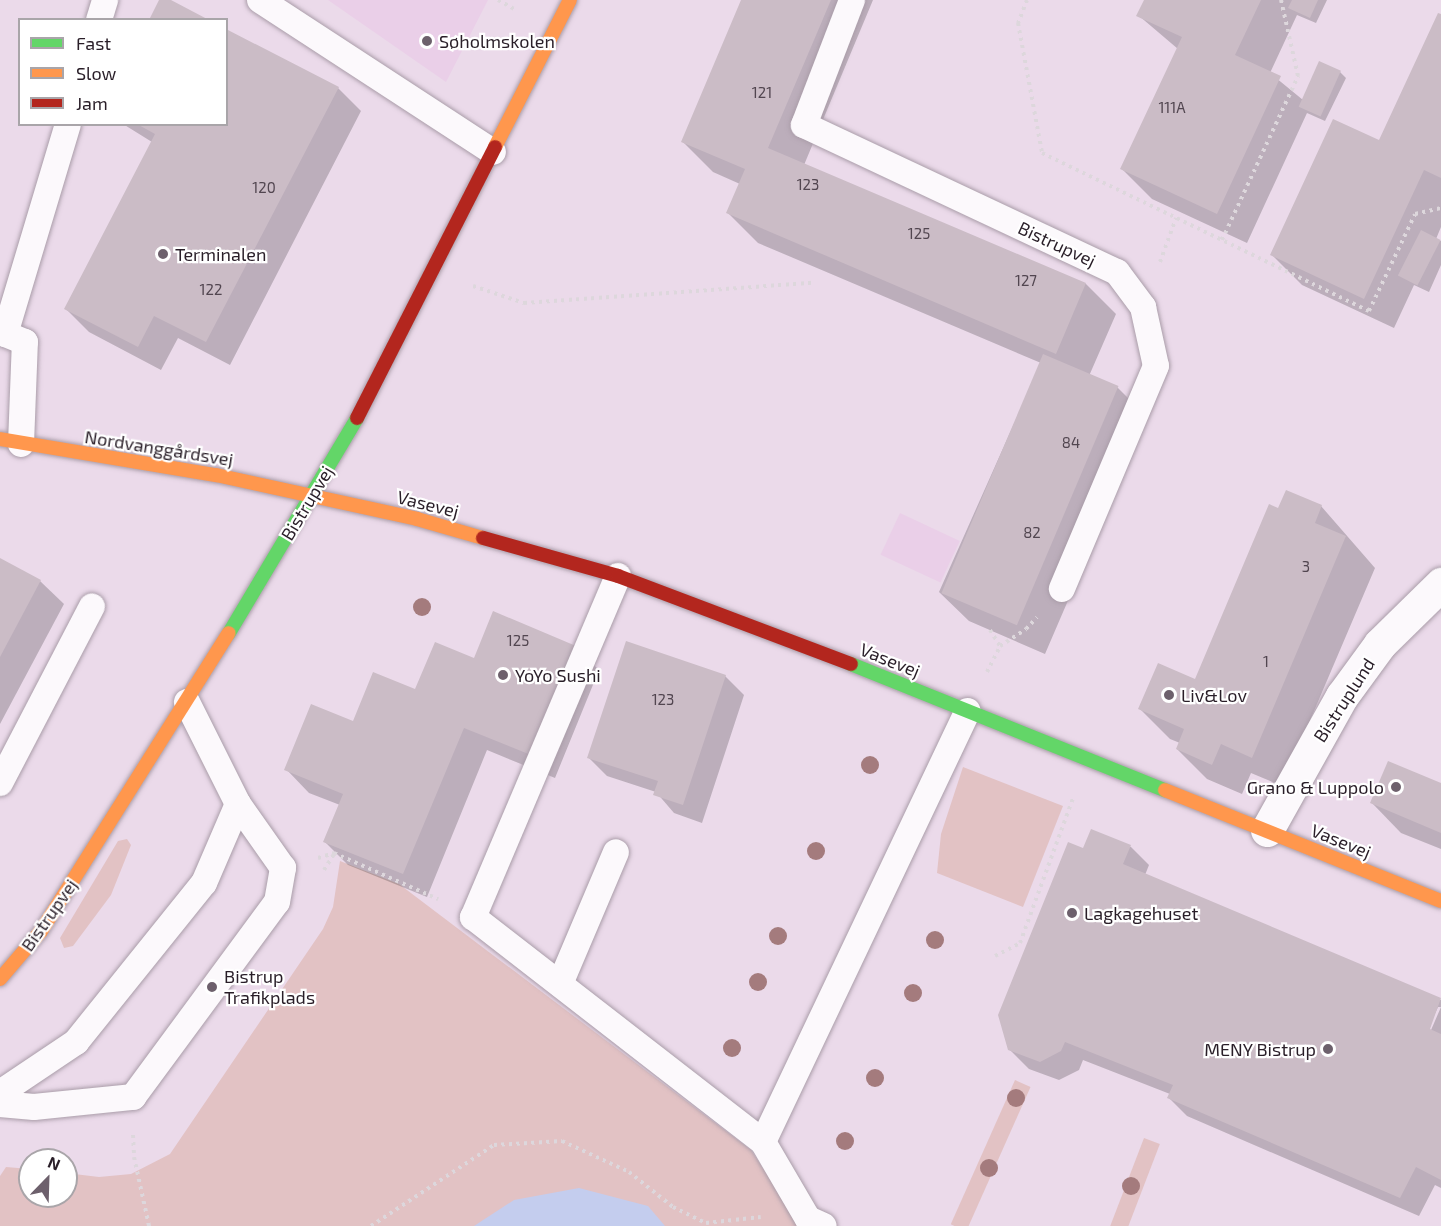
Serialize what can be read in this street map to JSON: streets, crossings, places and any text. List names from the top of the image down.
{
  "streets": {
    "street": [
      "Bistrupvej",
      "Nordvanggårdsvej",
      "Vasevej",
      "Bistruplund"
    ]
  },
  "crossings": [
    ["Bistrupvej", "Nordvanggårdsvej"],
    ["Bistrupvej", "Vasevej"],
    ["Nordvanggårdsvej", "Vasevej"],
    ["Vasevej", "Bistruplund"]
  ],
  "places": [
    "Søholmskolen",
    "Terminalen",
    "YoYo Sushi",
    "Liv&Lov",
    "Grano & Luppolo",
    "Lagkagehuset",
    "Bistrup Trafikplads",
    "MENY Bistrup"
  ],
  "house_numbers": [
    "121",
    "111A",
    "123",
    "120",
    "125",
    "127",
    "122",
    "84",
    "82",
    "3",
    "125",
    "1",
    "123"
  ],
  "legend": ["Fast", "Slow", "Jam"],
  "north": "top right"
}
